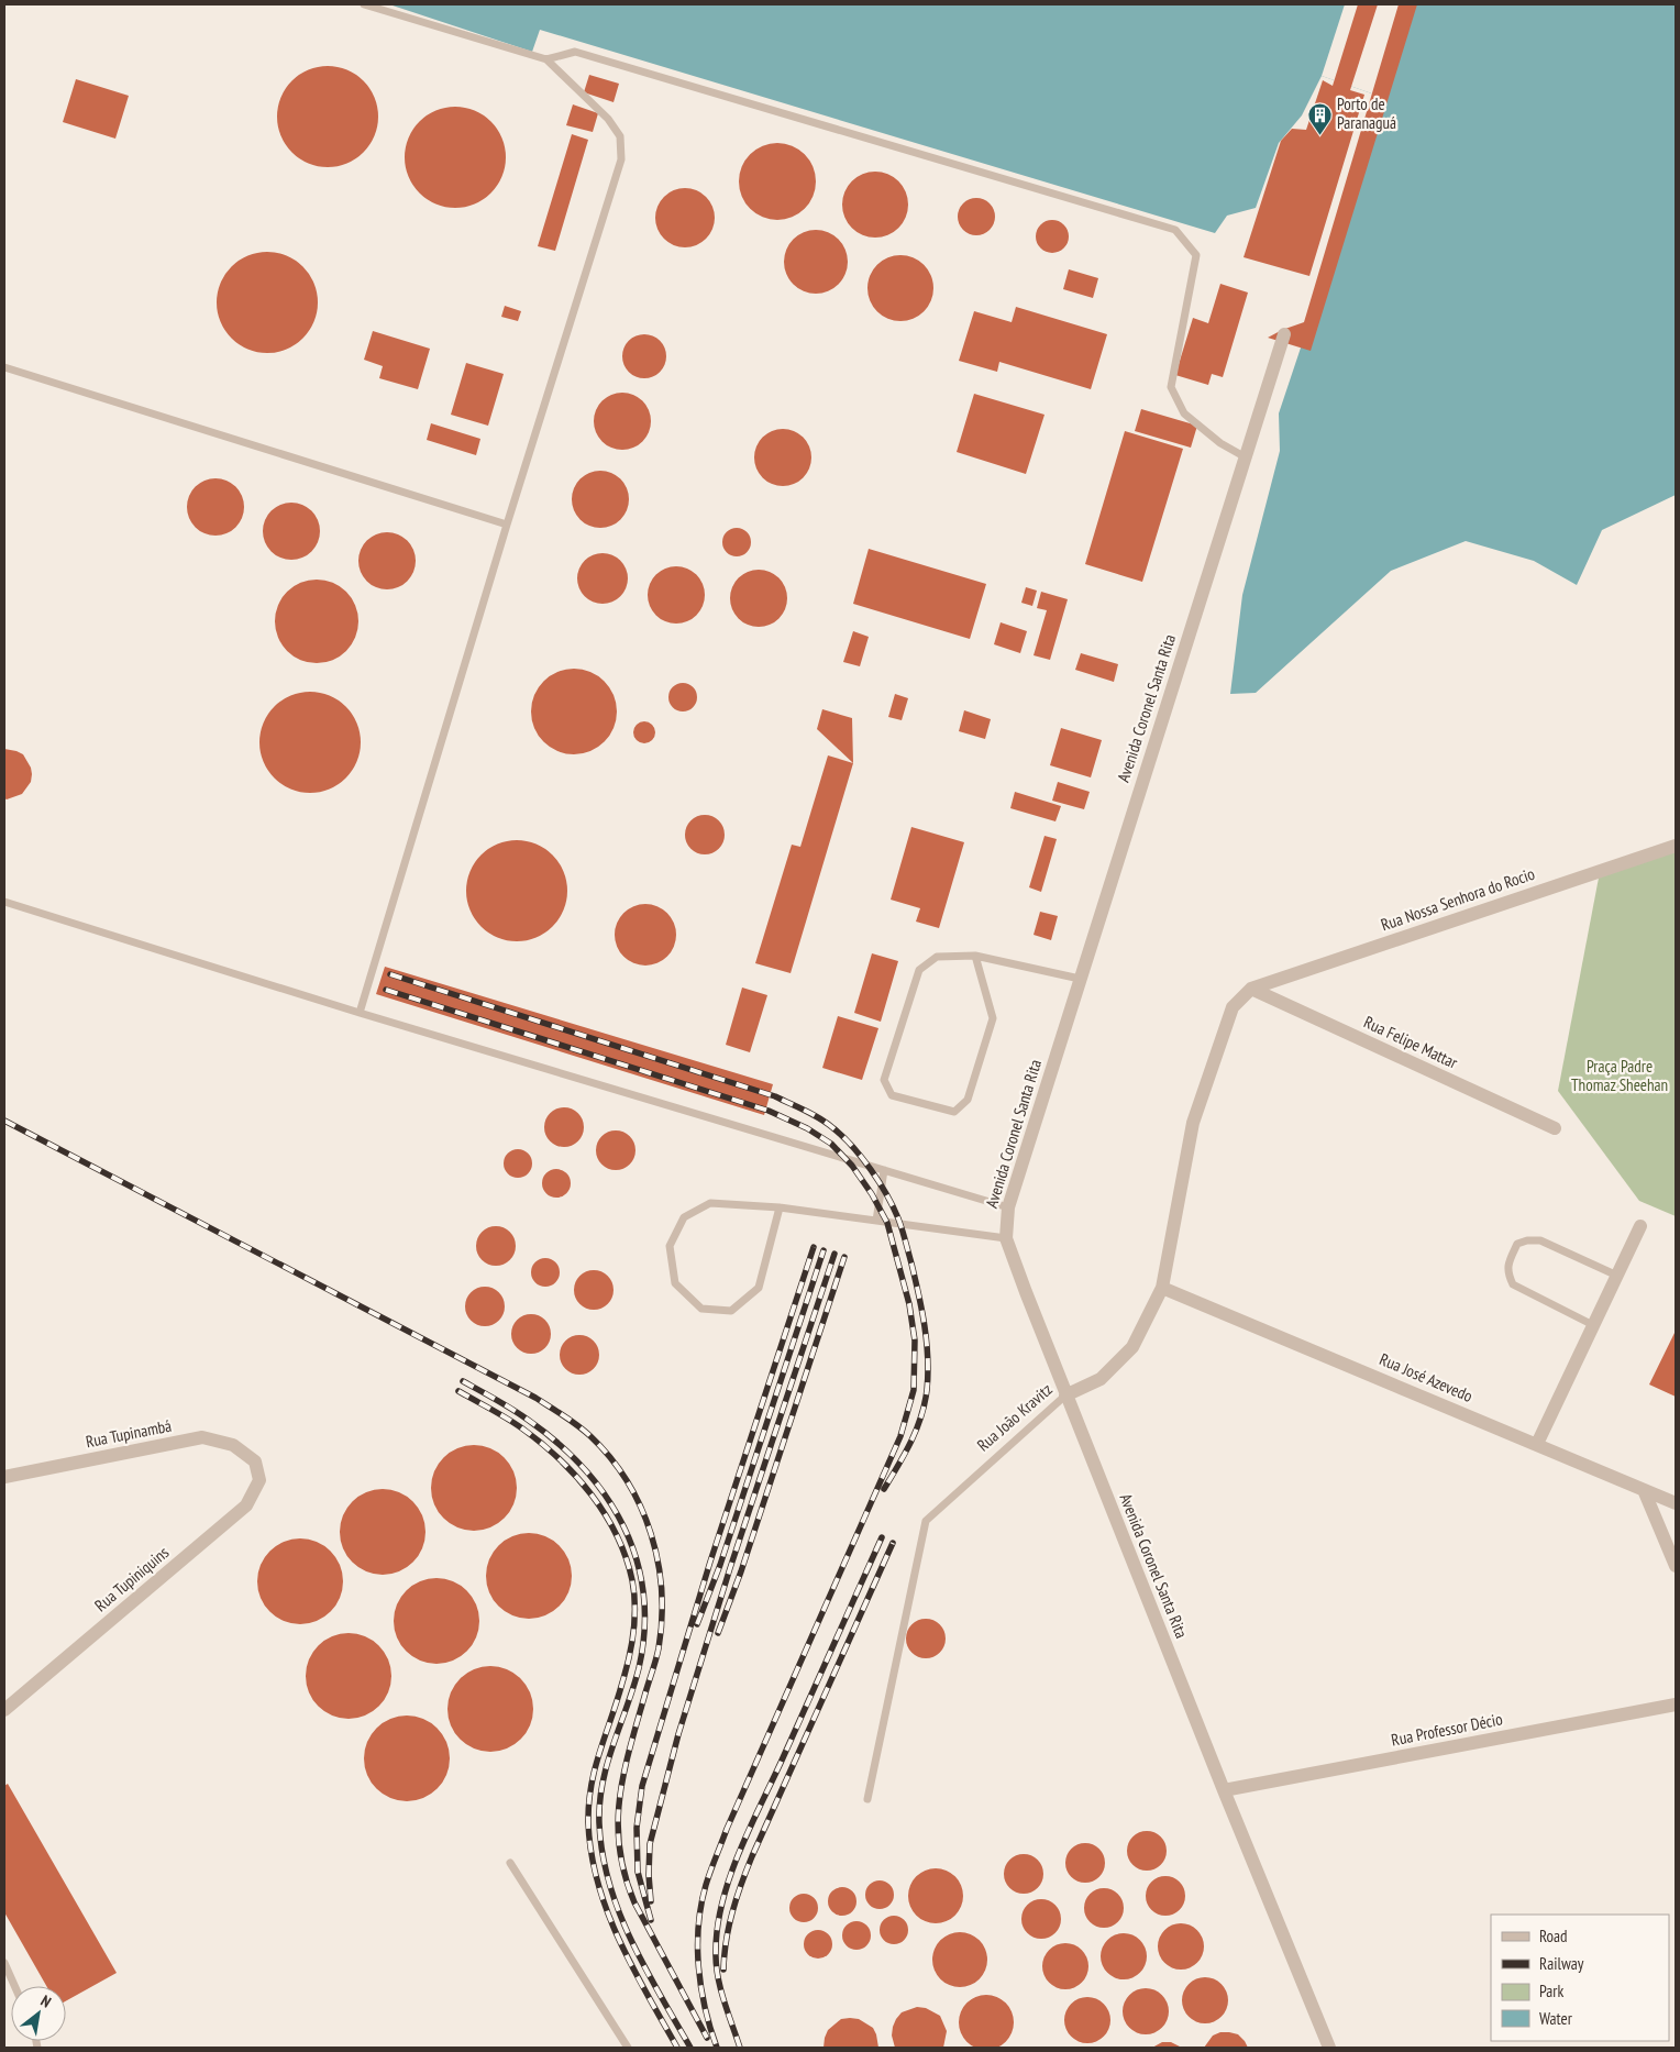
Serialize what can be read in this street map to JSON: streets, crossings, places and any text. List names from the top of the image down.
{
  "streets": {
    "street": [
      "Avenida Coronel Santa Rita",
      "Rua Nossa Senhora do Rocio",
      "Rua Felipe Mattar",
      "Rua José Azevedo",
      "Rua João Kravitz",
      "Rua Tupinambá",
      "Rua Tupiniquins",
      "Rua Professor Décio"
    ]
  },
  "crossings": [
    ["Avenida Coronel Santa Rita", "Rua João Kravitz"],
    ["Avenida Coronel Santa Rita", "Rua Professor Décio"],
    ["Rua Nossa Senhora do Rocio", "Rua Felipe Mattar"],
    ["Rua Nossa Senhora do Rocio", "Rua João Kravitz"],
    ["Rua Felipe Mattar", "Rua João Kravitz"],
    ["Rua José Azevedo", "Rua João Kravitz"],
    ["Rua Tupinambá", "Rua Tupiniquins"]
  ],
  "parks": ["Praça Padre Thomaz Sheehan"],
  "places": {
    "building": ["Porto de Paranaguá"]
  },
  "legend": [
    "Road",
    "Railway",
    "Park",
    "Water"
  ],
  "north": "top right"
}
